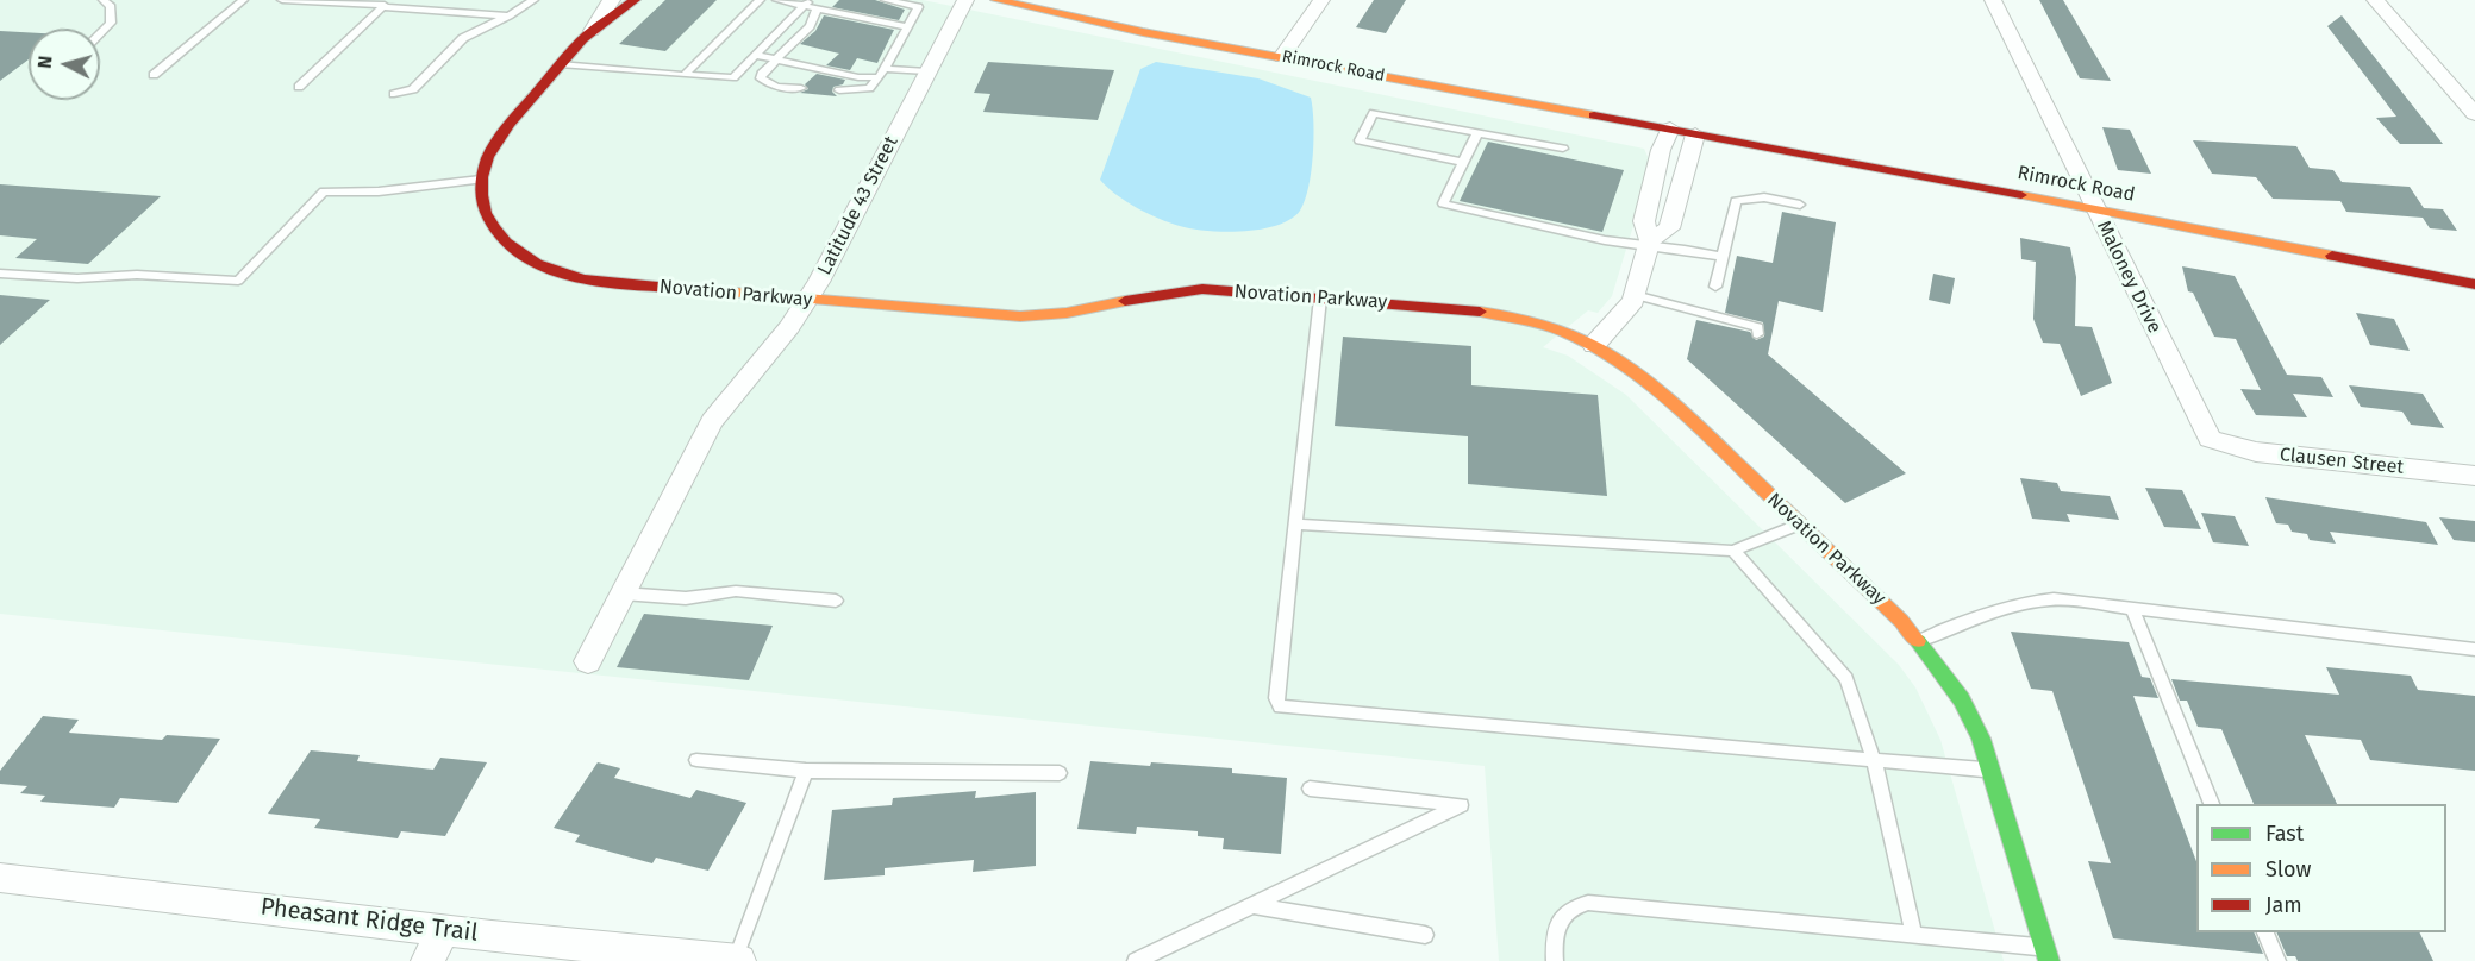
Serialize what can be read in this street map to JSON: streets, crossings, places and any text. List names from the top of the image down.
{
  "streets": {
    "street": [
      "Rimrock Road",
      "Latitude 43 Street",
      "Maloney Drive",
      "Novation Parkway",
      "Clausen Street",
      "Pheasant Ridge Trail"
    ]
  },
  "crossings": [
    ["Rimrock Road", "Maloney Drive"],
    ["Latitude 43 Street", "Novation Parkway"],
    ["Maloney Drive", "Clausen Street"]
  ],
  "legend": ["Fast", "Slow", "Jam"],
  "north": "left"
}
